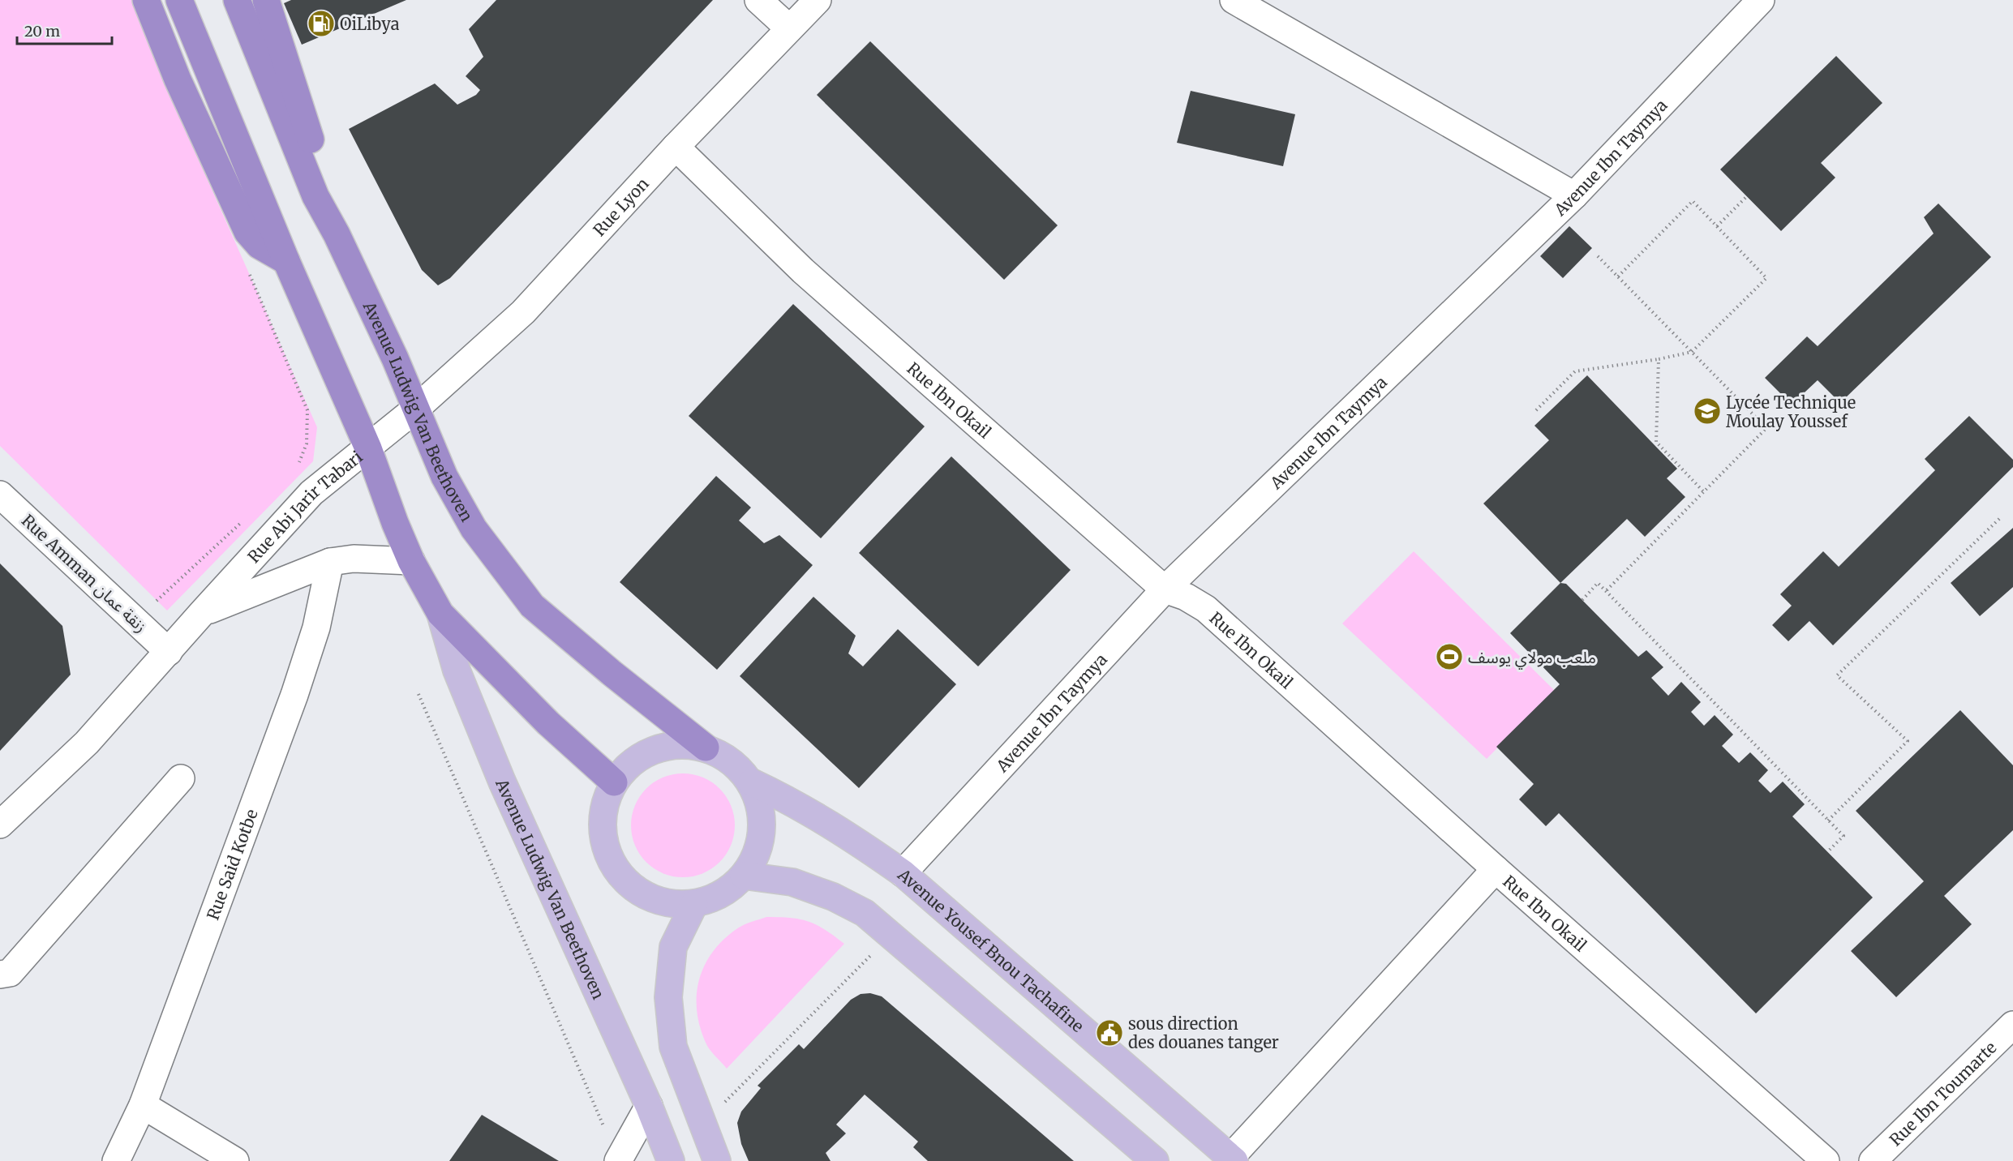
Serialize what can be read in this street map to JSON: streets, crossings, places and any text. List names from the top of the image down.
{
  "streets": {
    "highway": ["Avenue Ludwig Van Beethoven"],
    "main road": ["Avenue Yousef Bnou Tachafine"],
    "street": [
      "Avenue Ibn Taymya",
      "Rue Lyon",
      "Rue Ibn Okail",
      "Rue Abi Jarir Tabari",
      "Rue Amman زنقة عمان",
      "Rue Said Kotbe",
      "Rue Ibn Toumarte"
    ]
  },
  "crossings": [
    ["Avenue Ibn Taymya", "Rue Ibn Okail"],
    ["Avenue Ibn Taymya", "Avenue Yousef Bnou Tachafine"],
    ["Rue Lyon", "Rue Ibn Okail"],
    ["Rue Lyon", "Avenue Ludwig Van Beethoven"],
    ["Rue Lyon", "Rue Abi Jarir Tabari"],
    ["Avenue Ludwig Van Beethoven", "Rue Abi Jarir Tabari"],
    ["Avenue Ludwig Van Beethoven", "Avenue Yousef Bnou Tachafine"],
    ["Rue Abi Jarir Tabari", "Rue Amman زنقة عمان"],
    ["Rue Abi Jarir Tabari", "Rue Said Kotbe"]
  ],
  "places": {
    "fuel station": ["OiLibya"],
    "school or university": ["Lycée Technique Moulay Youssef"],
    "sports": ["ملعب مولاي يوسف"],
    "public building": ["sous direction des douanes tanger"]
  },
  "scale_bar": "20 m"
}
